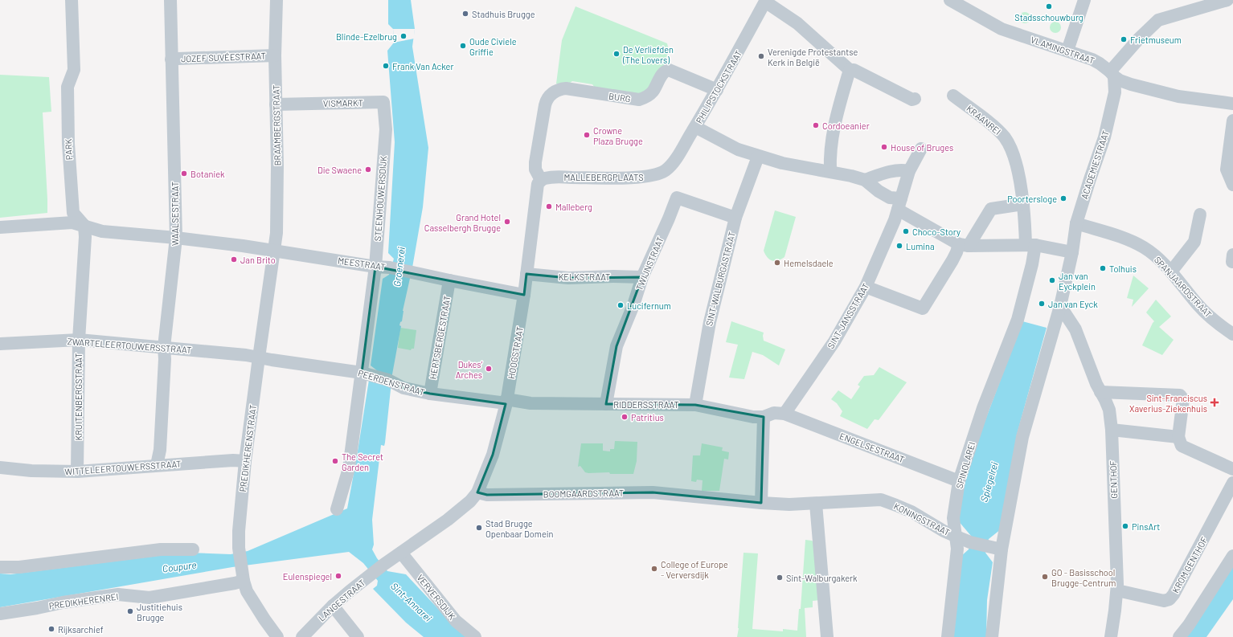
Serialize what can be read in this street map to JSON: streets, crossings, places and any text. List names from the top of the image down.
{
  "streets": {
    "street": [
      "VLAMINGSTRAAT",
      "JOZEF SUVÉESTRAAT",
      "PHILIPSTOCKSTRAAT",
      "BURG",
      "VISMARKT",
      "KRAANREI",
      "BRAAMBERGSTRAAT",
      "PARK",
      "ACADEMIESTRAAT",
      "MALLEBERGPLAATS",
      "STEENHOUWERSDIJK",
      "WAALSESTRAAT",
      "MEESTRAAT",
      "TWIJNSTRAAT",
      "KELKSTRAAT",
      "SINT-WALBURGASTRAAT",
      "SPANJAARDSTRAAT",
      "SINT-JANSSTRAAT",
      "HERTSBERGESTRAAT",
      "ZWARTELEERTOUWERSSTRAAT",
      "HOOGSTRAAT",
      "PEERDENSTRAAT",
      "KRUITENBERGSTRAAT",
      "RIDDERSSTRAAT",
      "ENGELSESTRAAT",
      "PREDIKHERENSTRAAT",
      "SPINOLAREI",
      "WITTELEERTOUWERSSTRAAT",
      "GENTHOF",
      "BOOMGAARDSTRAAT",
      "KONINGSTRAAT",
      "KROM GENTHOF",
      "VERVERSDIJK",
      "LANGESTRAAT",
      "PREDIKHERENREI"
    ]
  },
  "crossings": [
    ["VLAMINGSTRAAT", "ACADEMIESTRAAT"],
    ["JOZEF SUVÉESTRAAT", "BRAAMBERGSTRAAT"],
    ["JOZEF SUVÉESTRAAT", "WAALSESTRAAT"],
    ["PHILIPSTOCKSTRAAT", "BURG"],
    ["PHILIPSTOCKSTRAAT", "MALLEBERGPLAATS"],
    ["BURG", "MALLEBERGPLAATS"],
    ["BURG", "HOOGSTRAAT"],
    ["VISMARKT", "BRAAMBERGSTRAAT"],
    ["VISMARKT", "STEENHOUWERSDIJK"],
    ["KRAANREI", "SPINOLAREI"],
    ["BRAAMBERGSTRAAT", "MEESTRAAT"],
    ["BRAAMBERGSTRAAT", "PREDIKHERENSTRAAT"],
    ["PARK", "MEESTRAAT"],
    ["PARK", "KRUITENBERGSTRAAT"],
    ["ACADEMIESTRAAT", "SPANJAARDSTRAAT"],
    ["MALLEBERGPLAATS", "HOOGSTRAAT"],
    ["STEENHOUWERSDIJK", "MEESTRAAT"],
    ["WAALSESTRAAT", "MEESTRAAT"],
    ["WAALSESTRAAT", "ZWARTELEERTOUWERSSTRAAT"],
    ["WAALSESTRAAT", "WITTELEERTOUWERSSTRAAT"],
    ["MEESTRAAT", "HERTSBERGESTRAAT"],
    ["MEESTRAAT", "HOOGSTRAAT"],
    ["MEESTRAAT", "KRUITENBERGSTRAAT"],
    ["MEESTRAAT", "PREDIKHERENSTRAAT"],
    ["TWIJNSTRAAT", "KELKSTRAAT"],
    ["TWIJNSTRAAT", "SINT-WALBURGASTRAAT"],
    ["TWIJNSTRAAT", "RIDDERSSTRAAT"],
    ["KELKSTRAAT", "HOOGSTRAAT"],
    ["SINT-WALBURGASTRAAT", "RIDDERSSTRAAT"],
    ["SINT-JANSSTRAAT", "RIDDERSSTRAAT"],
    ["SINT-JANSSTRAAT", "ENGELSESTRAAT"],
    ["HERTSBERGESTRAAT", "PEERDENSTRAAT"],
    ["ZWARTELEERTOUWERSSTRAAT", "PEERDENSTRAAT"],
    ["ZWARTELEERTOUWERSSTRAAT", "KRUITENBERGSTRAAT"],
    ["ZWARTELEERTOUWERSSTRAAT", "PREDIKHERENSTRAAT"],
    ["HOOGSTRAAT", "PEERDENSTRAAT"],
    ["HOOGSTRAAT", "RIDDERSSTRAAT"],
    ["HOOGSTRAAT", "BOOMGAARDSTRAAT"],
    ["HOOGSTRAAT", "VERVERSDIJK"],
    ["HOOGSTRAAT", "LANGESTRAAT"],
    ["PEERDENSTRAAT", "RIDDERSSTRAAT"],
    ["PEERDENSTRAAT", "PREDIKHERENSTRAAT"],
    ["KRUITENBERGSTRAAT", "WITTELEERTOUWERSSTRAAT"],
    ["RIDDERSSTRAAT", "ENGELSESTRAAT"],
    ["ENGELSESTRAAT", "SPINOLAREI"],
    ["PREDIKHERENSTRAAT", "WITTELEERTOUWERSSTRAAT"],
    ["PREDIKHERENSTRAAT", "PREDIKHERENREI"],
    ["SPINOLAREI", "KONINGSTRAAT"],
    ["GENTHOF", "KROM GENTHOF"],
    ["BOOMGAARDSTRAAT", "KONINGSTRAAT"]
  ],
  "water": [
    "Groenerei",
    "Spiegelrei",
    "Coupure",
    "Sint-Annarei"
  ],
  "places": {
    "other": [
      "Stadsschouwburg",
      "Stadhuis Brugge",
      "Blinde-Ezelbrug",
      "Frietmuseum",
      "Oude Civiele Griffie",
      "De Verliefden (The Lovers)",
      "Verenigde Protestantse Kerk in België",
      "Frank Van Acker",
      "Cordoeanier",
      "Crowne Plaza Brugge",
      "House of Bruges",
      "Die Swaene",
      "Botaniek",
      "Poortersloge",
      "Malleberg",
      "Grand Hotel Casselbergh Brugge",
      "Choco-Story",
      "Lumina",
      "Jan Brito",
      "Hemelsdaele",
      "Tolhuis",
      "Jan van Eyckplein",
      "Jan van Eyck",
      "Lucifernum",
      "Dukes’ Arches",
      "Patritius",
      "The Secret Garden",
      "PinsArt",
      "Stad Brugge Openbaar Domein",
      "College of Europe - Verversdijk",
      "Eulenspiegel",
      "GO - Basisschool Brugge-Centrum",
      "Sint-Walburgakerk",
      "Justitiehuis Brugge",
      "Rijksarchief"
    ],
    "health": ["Sint-Franciscus Xaverius-Ziekenhuis"]
  }
}
